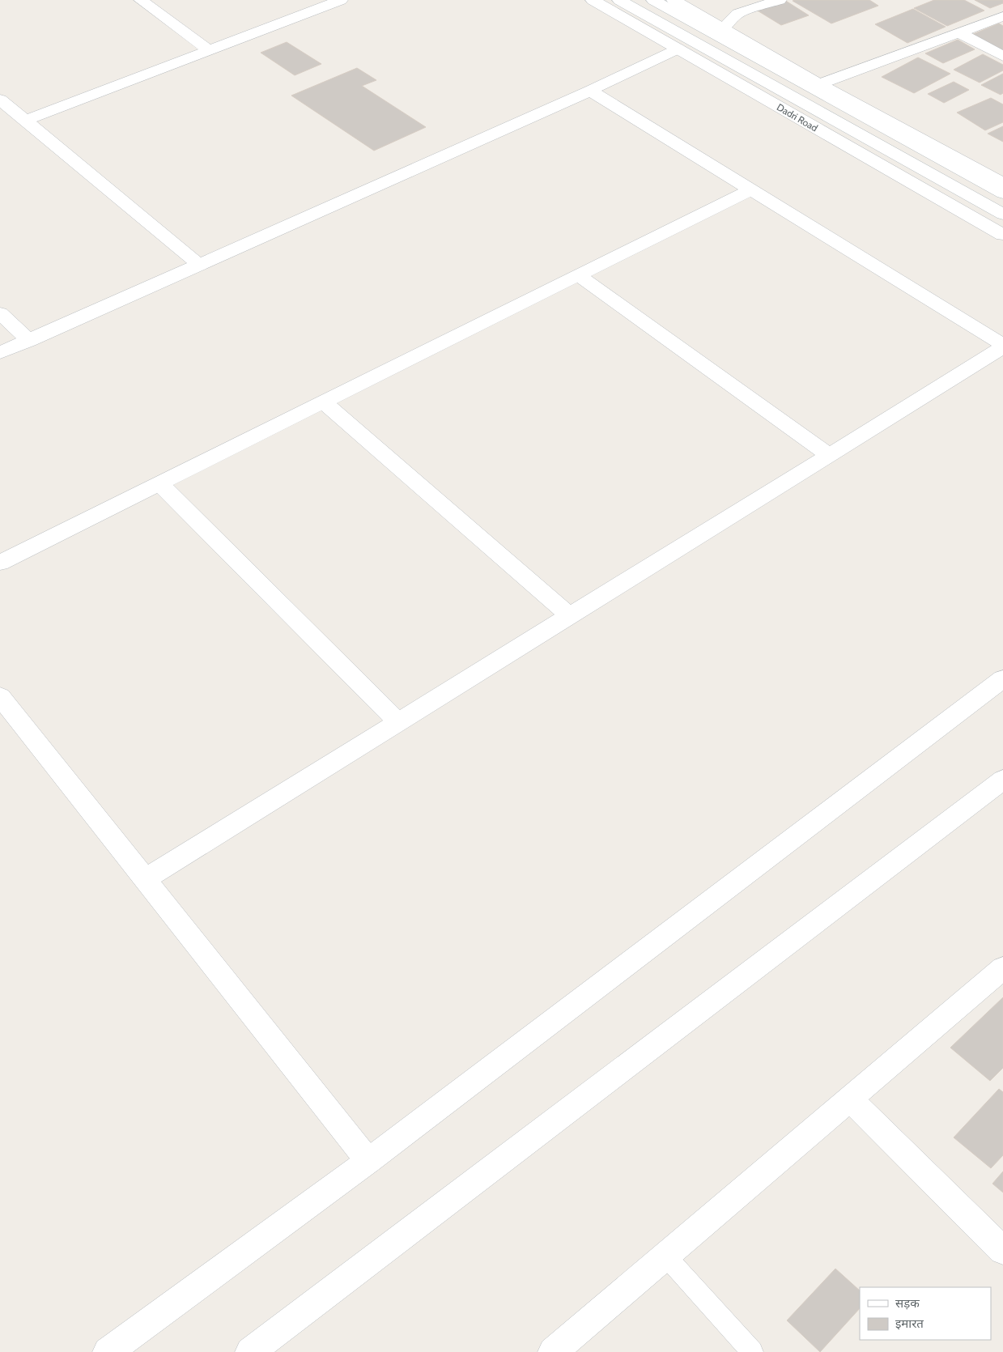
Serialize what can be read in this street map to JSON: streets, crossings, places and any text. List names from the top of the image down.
{
  "streets": {
    "street": ["Dadri Road"]
  },
  "legend": ["सड़क", "इमारत"]
}
